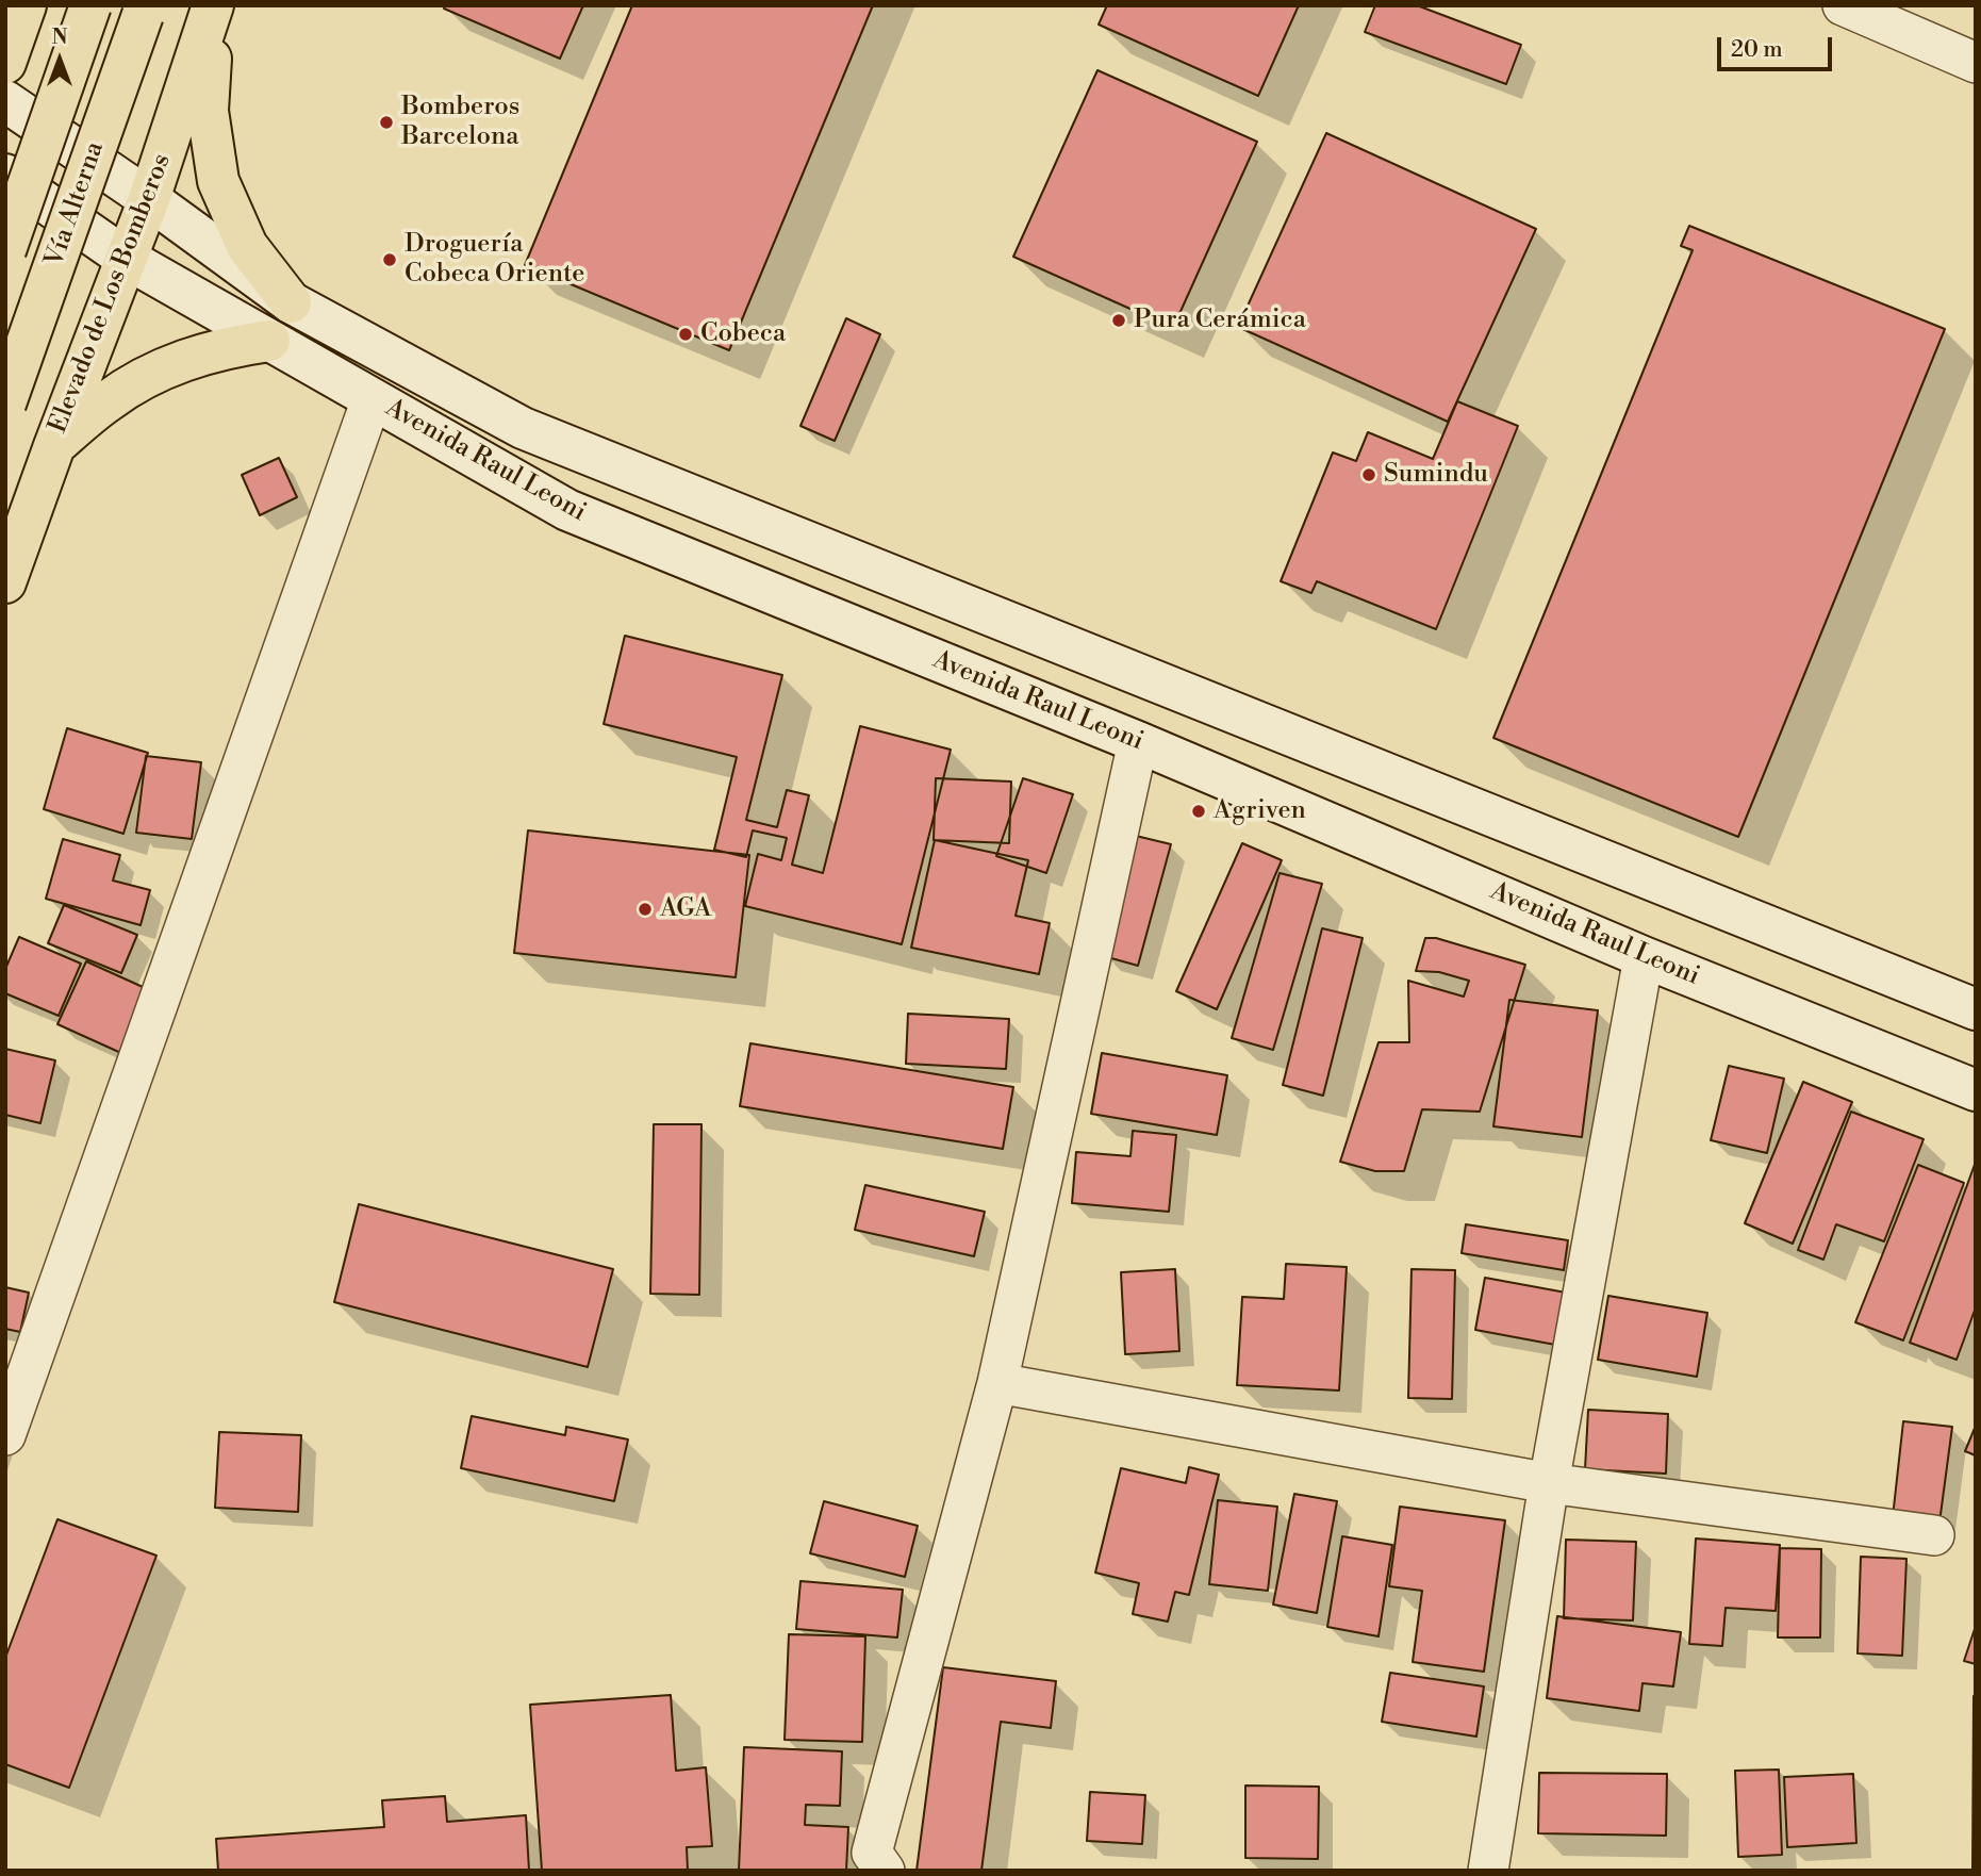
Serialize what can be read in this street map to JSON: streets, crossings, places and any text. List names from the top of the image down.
{
  "streets": {
    "highway": ["Vía Alterna", "Elevado de Los Bomberos"],
    "main road": ["Avenida Raul Leoni"]
  },
  "crossings": [
    ["Elevado de Los Bomberos", "Avenida Raul Leoni"]
  ],
  "places": [
    "Bomberos Barcelona",
    "Droguería Cobeca Oriente",
    "Pura Cerámica",
    "Cobeca",
    "Sumindu",
    "Agriven",
    "AGA"
  ],
  "scale_bar": "20 m",
  "north": "top"
}
